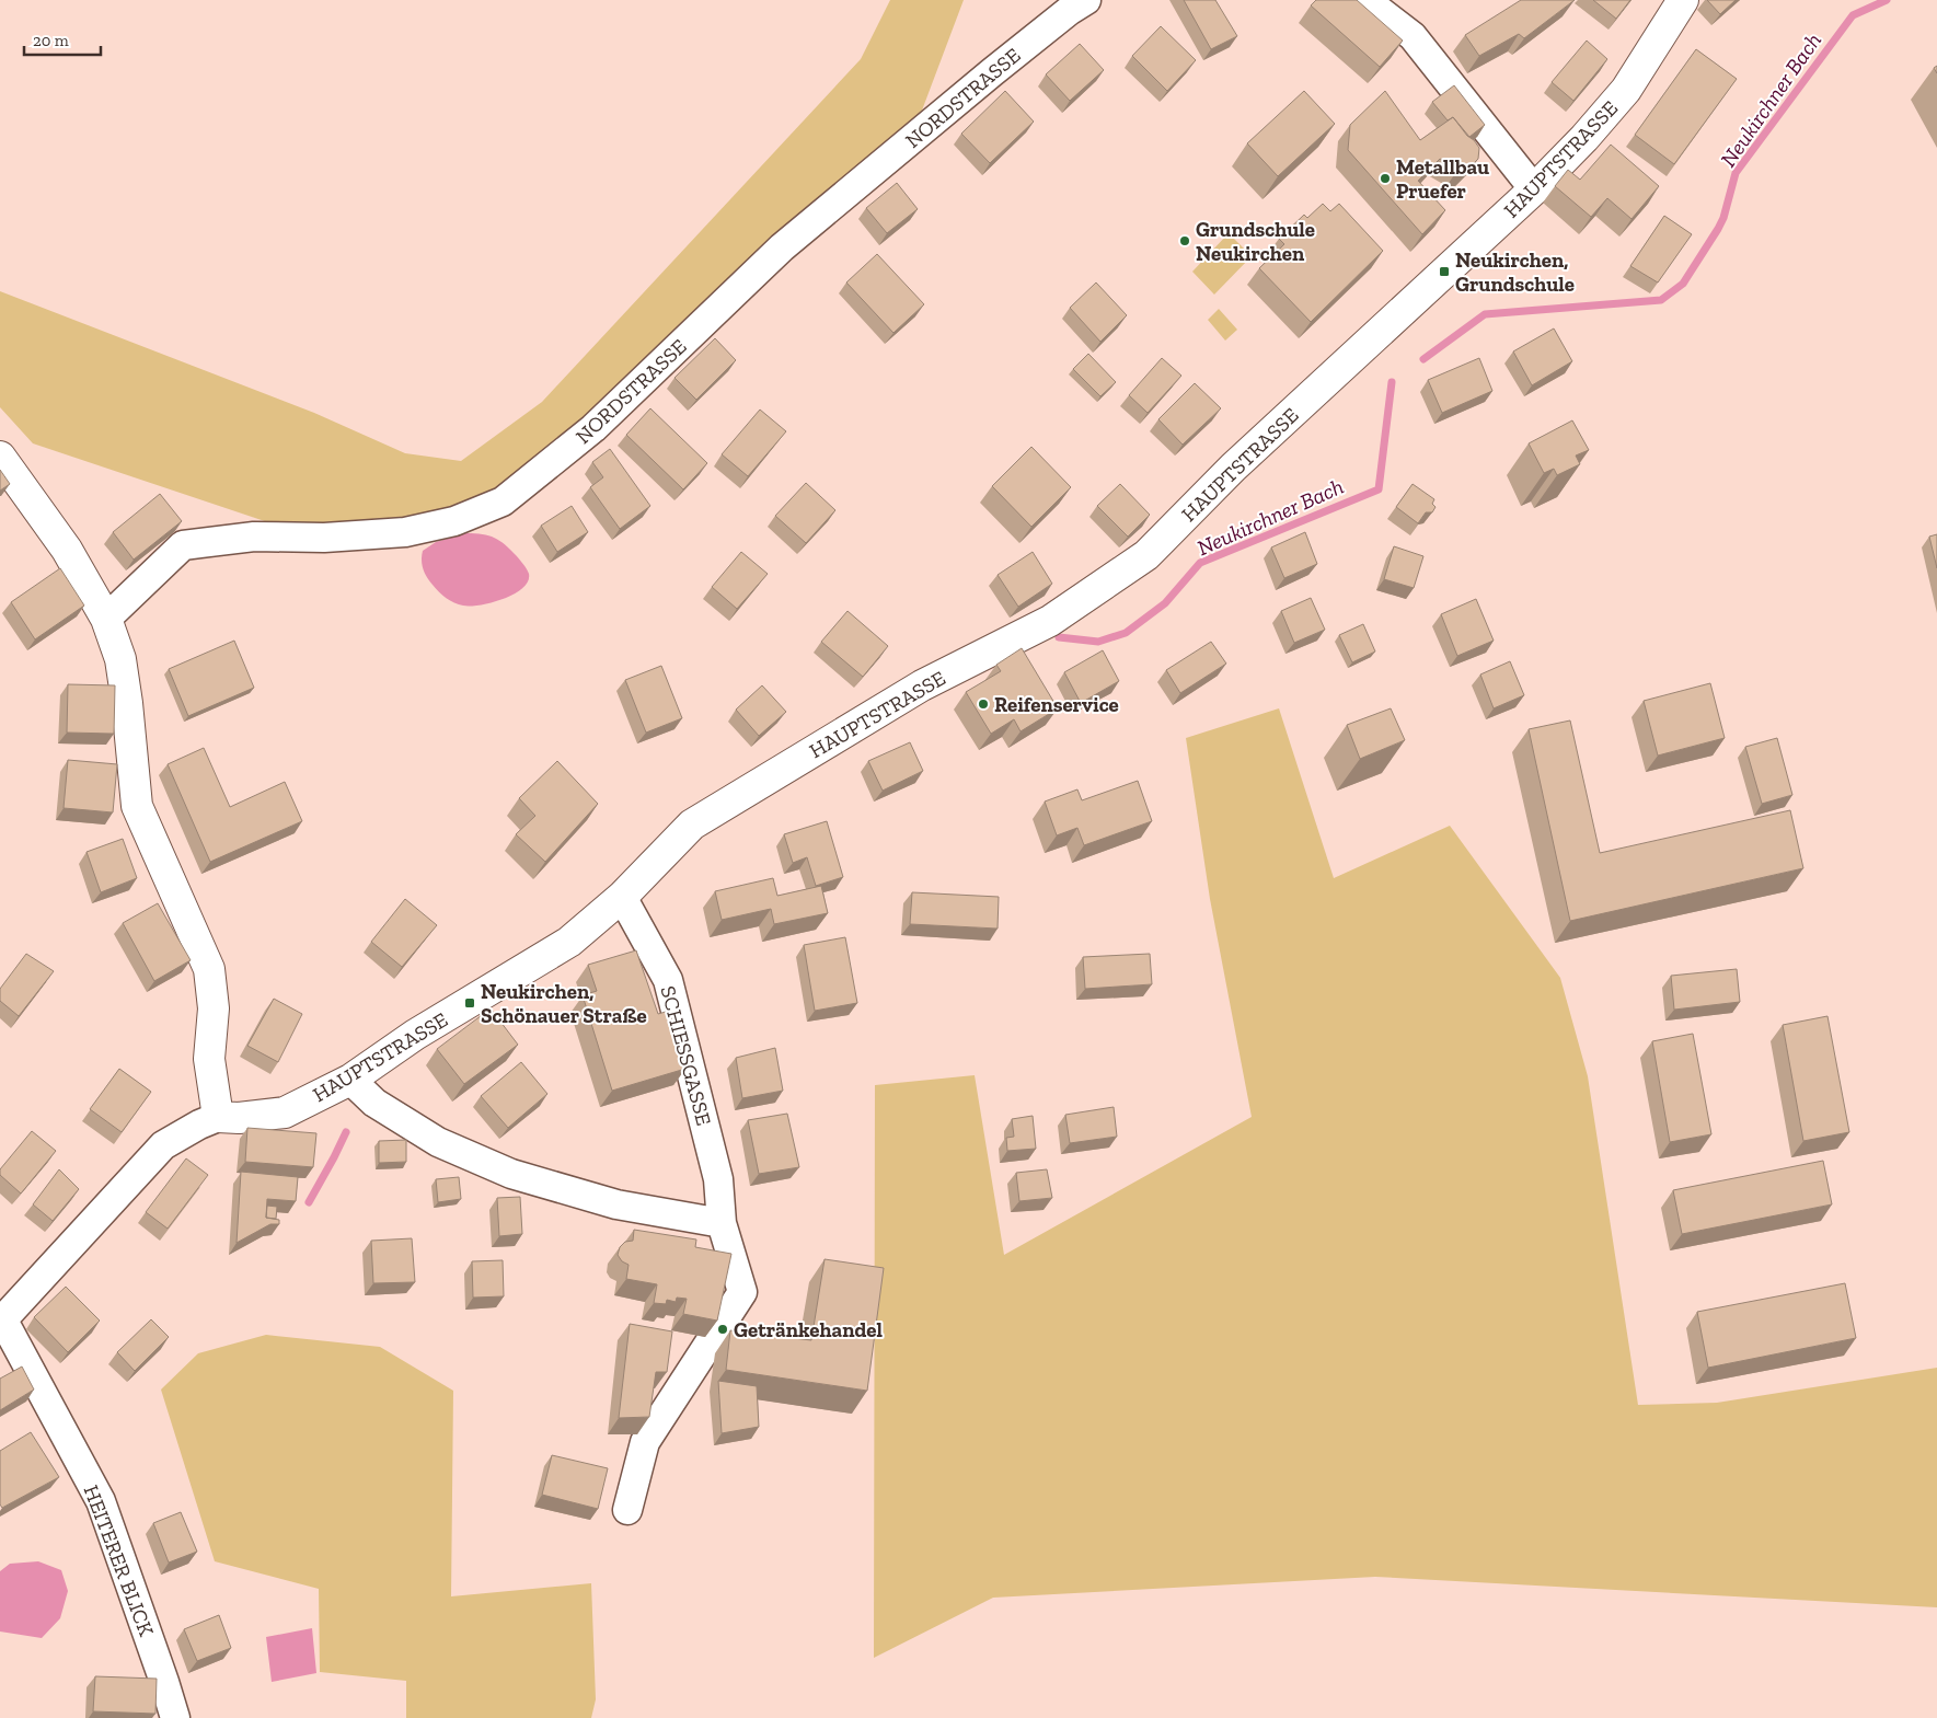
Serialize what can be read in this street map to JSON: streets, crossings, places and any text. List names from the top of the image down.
{
  "streets": {
    "street": [
      "NORDSTRASSE",
      "HAUPTSTRASSE",
      "SCHIESSGASSE",
      "HEITERER BLICK"
    ]
  },
  "crossings": [
    ["HAUPTSTRASSE", "SCHIESSGASSE"],
    ["HAUPTSTRASSE", "HEITERER BLICK"]
  ],
  "water": ["Neukirchner Bach"],
  "places": {
    "other": [
      "Metallbau Pruefer",
      "Grundschule Neukirchen",
      "Reifenservice",
      "Getränkehandel"
    ],
    "transit": ["Neukirchen, Grundschule", "Neukirchen, Schönauer Straße"]
  },
  "scale_bar": "20 m"
}
